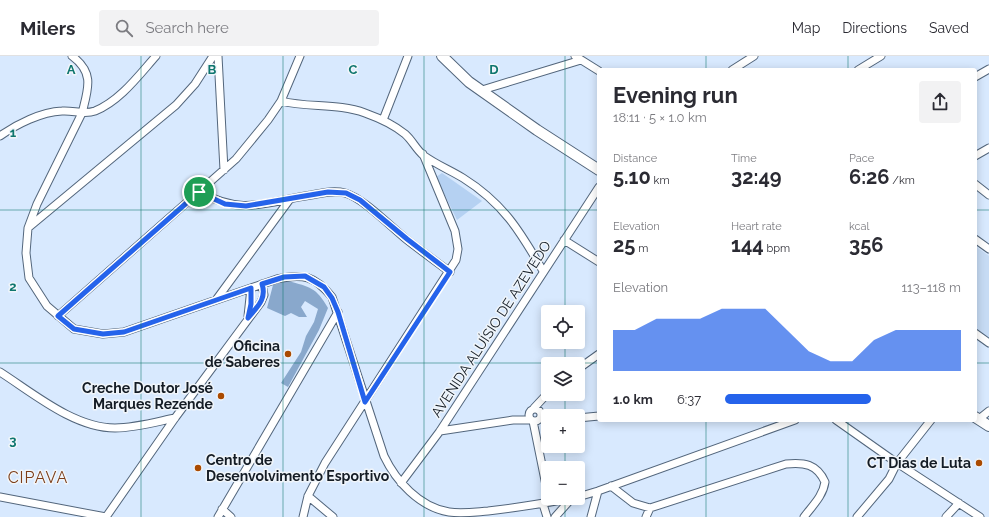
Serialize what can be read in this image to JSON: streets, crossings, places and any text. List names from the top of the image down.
{
  "streets": {
    "street": ["AVENIDA ALUÍSIO DE AZEVEDO"]
  },
  "districts": ["CIPAVA"],
  "places": [
    "Oficina de Saberes",
    "Creche Doutor José Marques Rezende",
    "CT Dias de Luta",
    "Centro de Desenvolvimento Esportivo"
  ],
  "page": {
    "header": "Milers",
    "search": "Search here",
    "nav": ["Map", "Directions", "Saved"],
    "heading": ["Evening run", "18:11 · 5 × 1.0 km"],
    "stats": [
      ["Distance", "5.10 km"],
      ["Time", "32:49"],
      ["Pace", "6:26 /km"],
      ["Elevation", "25 m"],
      ["Heart rate", "144 bpm"],
      ["kcal", "356"]
    ],
    "chart": ["Elevation", "113–118 m"],
    "map_buttons": ["+", "−"],
    "list": [
      {
        "name": "1.0 km",
        "note": "6:37"
      }
    ]
  },
  "grid": {
    "columns": [
      "A",
      "B",
      "C",
      "D"
    ],
    "rows": ["1", "2", "3"]
  }
}
